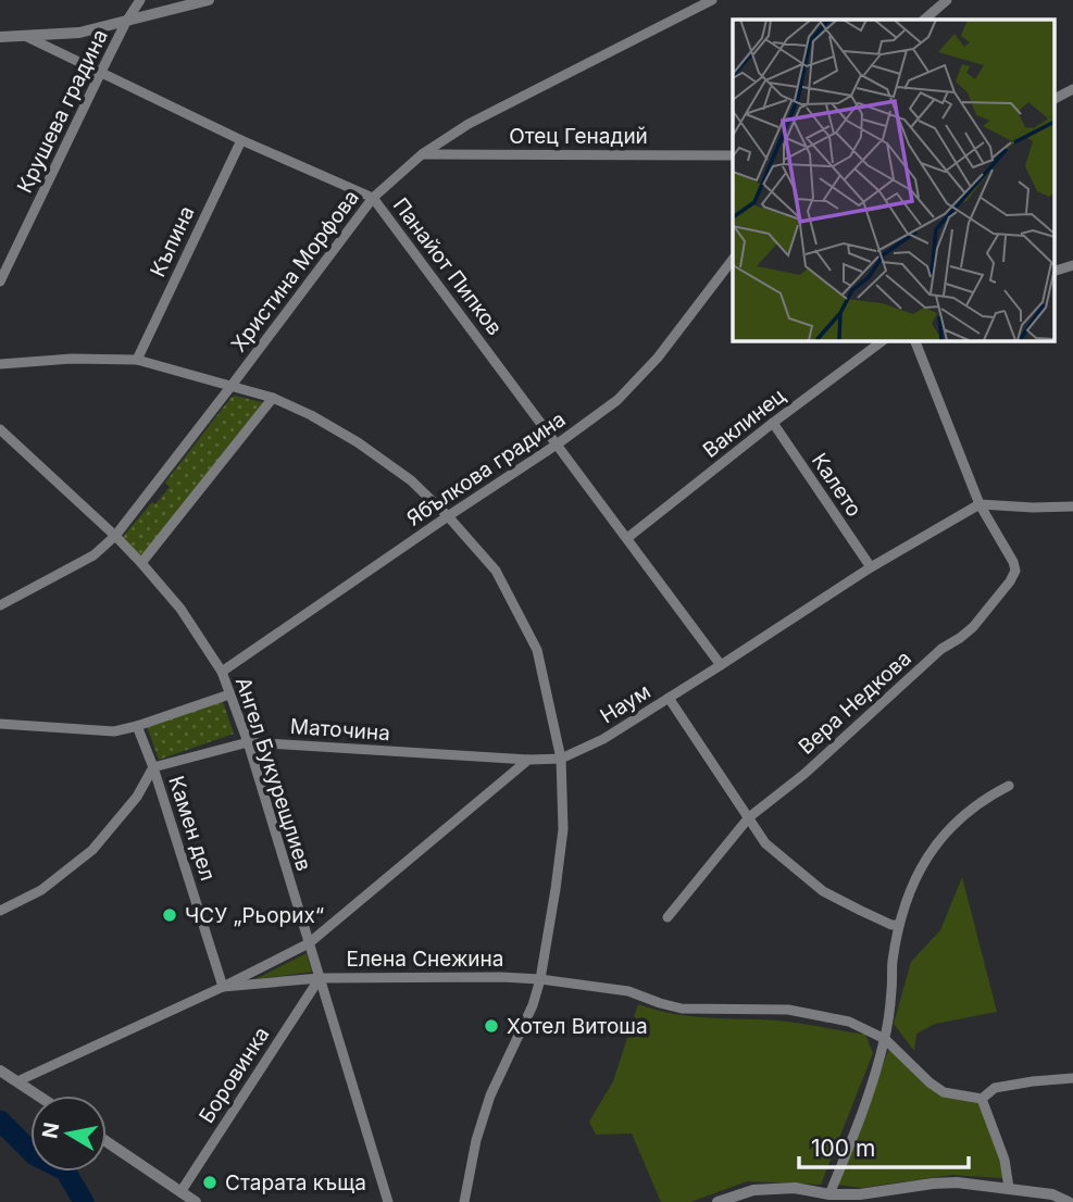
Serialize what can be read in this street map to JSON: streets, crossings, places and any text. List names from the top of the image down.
{
  "streets": {
    "street": [
      "Крушева градина",
      "Отец Генадий",
      "Къпина",
      "Панайот Пипков",
      "Христина Морфова",
      "Ваклинец",
      "Ябълкова градина",
      "Калето",
      "Вера Недкова",
      "Наум",
      "Маточина",
      "Ангел Букурещлиев",
      "Камен дел",
      "Елена Снежина",
      "Боровинка"
    ]
  },
  "crossings": [
    ["Крушева градина", "Панайот Пипков"],
    ["Отец Генадий", "Христина Морфова"],
    ["Къпина", "Панайот Пипков"],
    ["Панайот Пипков", "Христина Морфова"],
    ["Панайот Пипков", "Ваклинец"],
    ["Панайот Пипков", "Ябълкова градина"],
    ["Панайот Пипков", "Наум"],
    ["Христина Морфова", "Ангел Букурещлиев"],
    ["Ваклинец", "Калето"],
    ["Ябълкова градина", "Ангел Букурещлиев"],
    ["Калето", "Наум"],
    ["Вера Недкова", "Наум"],
    ["Наум", "Маточина"],
    ["Маточина", "Ангел Букурещлиев"],
    ["Маточина", "Камен дел"],
    ["Ангел Букурещлиев", "Елена Снежина"],
    ["Ангел Букурещлиев", "Боровинка"],
    ["Камен дел", "Елена Снежина"],
    ["Елена Снежина", "Боровинка"]
  ],
  "places": ["ЧСУ „Рьорих“", "Хотел Витоша", "Старата къща"],
  "scale_bar": "100 m",
  "north": "left"
}
